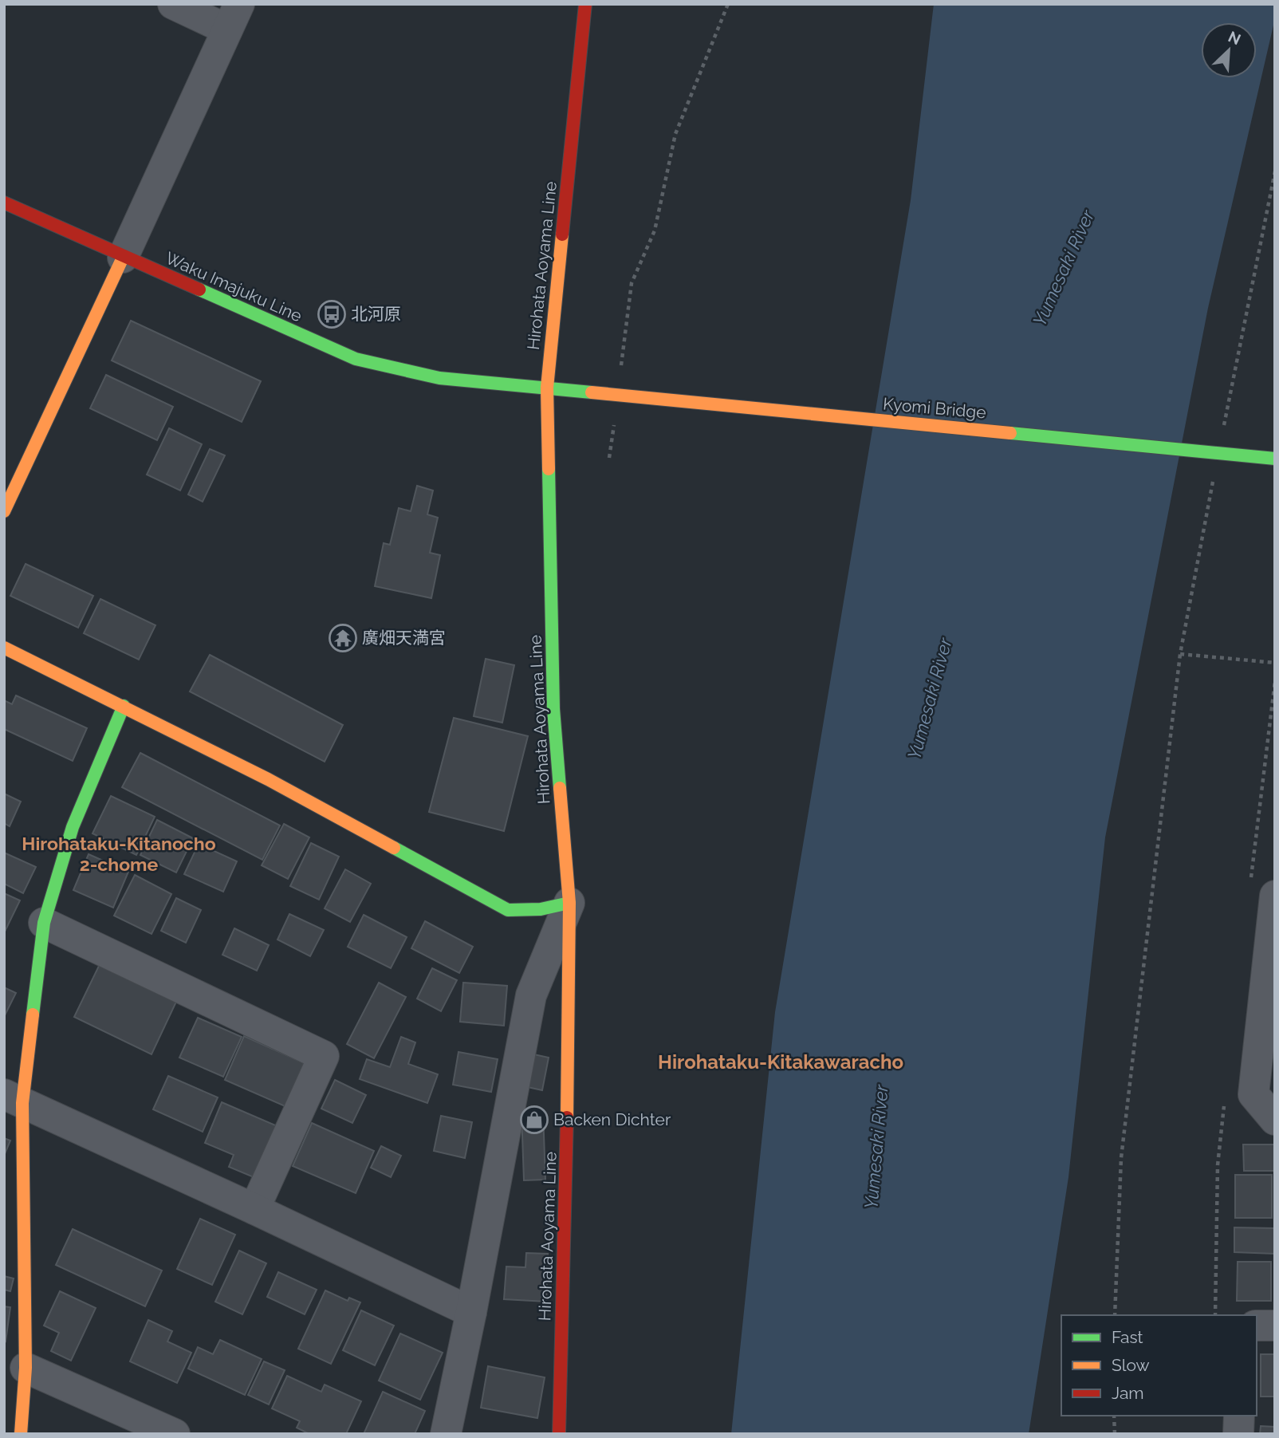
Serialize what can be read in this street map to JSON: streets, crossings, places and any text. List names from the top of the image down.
{
  "streets": {
    "main road": ["Hirohata Aoyama Line", "Waku Imajuku Line", "Kyomi Bridge"]
  },
  "crossings": [
    ["Hirohata Aoyama Line", "Waku Imajuku Line"],
    ["Waku Imajuku Line", "Kyomi Bridge"]
  ],
  "districts": ["Hirohataku-Kitanocho 2-chome", "Hirohataku-Kitakawaracho"],
  "water": ["Yumesaki River"],
  "places": {
    "bus stop": ["北河原"],
    "temple": ["廣畑天満宮"],
    "shop": ["Backen Dichter"]
  },
  "legend": ["Fast", "Slow", "Jam"],
  "north": "top right"
}
